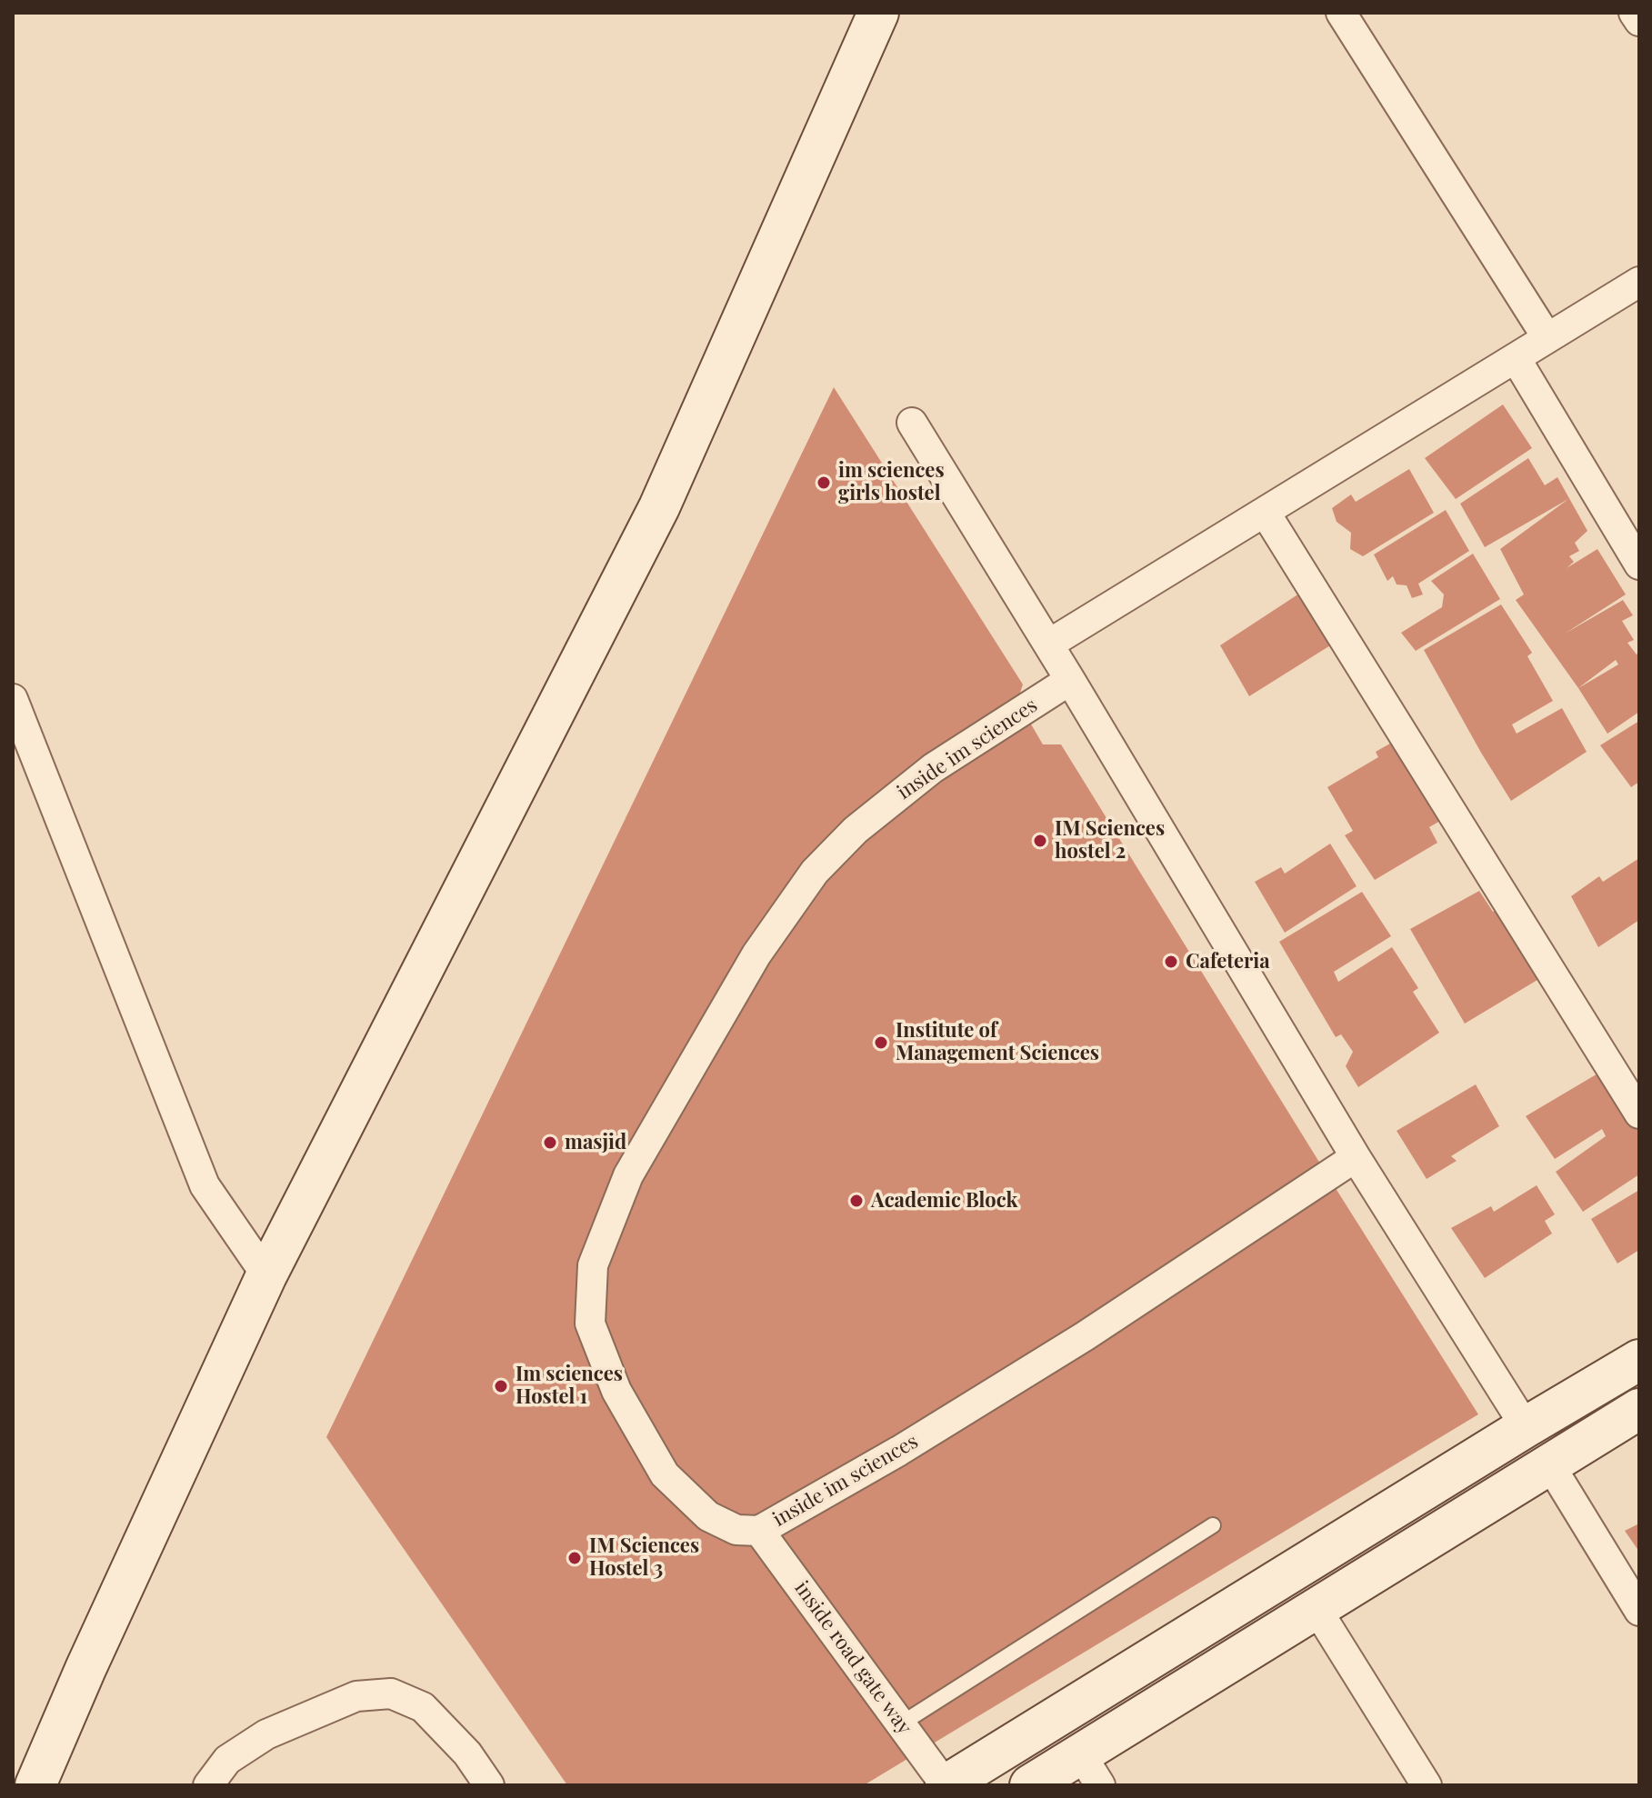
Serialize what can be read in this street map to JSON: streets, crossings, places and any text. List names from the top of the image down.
{
  "streets": {
    "street": ["inside im sciences", "inside road gate way"]
  },
  "crossings": [
    ["inside im sciences", "inside road gate way"]
  ],
  "places": [
    "im sciences girls hostel",
    "IM Sciences hostel 2",
    "Cafeteria",
    "Institute of Management Sciences",
    "masjid",
    "Academic Block",
    "Im sciences Hostel 1",
    "IM Sciences Hostel 3"
  ]
}
